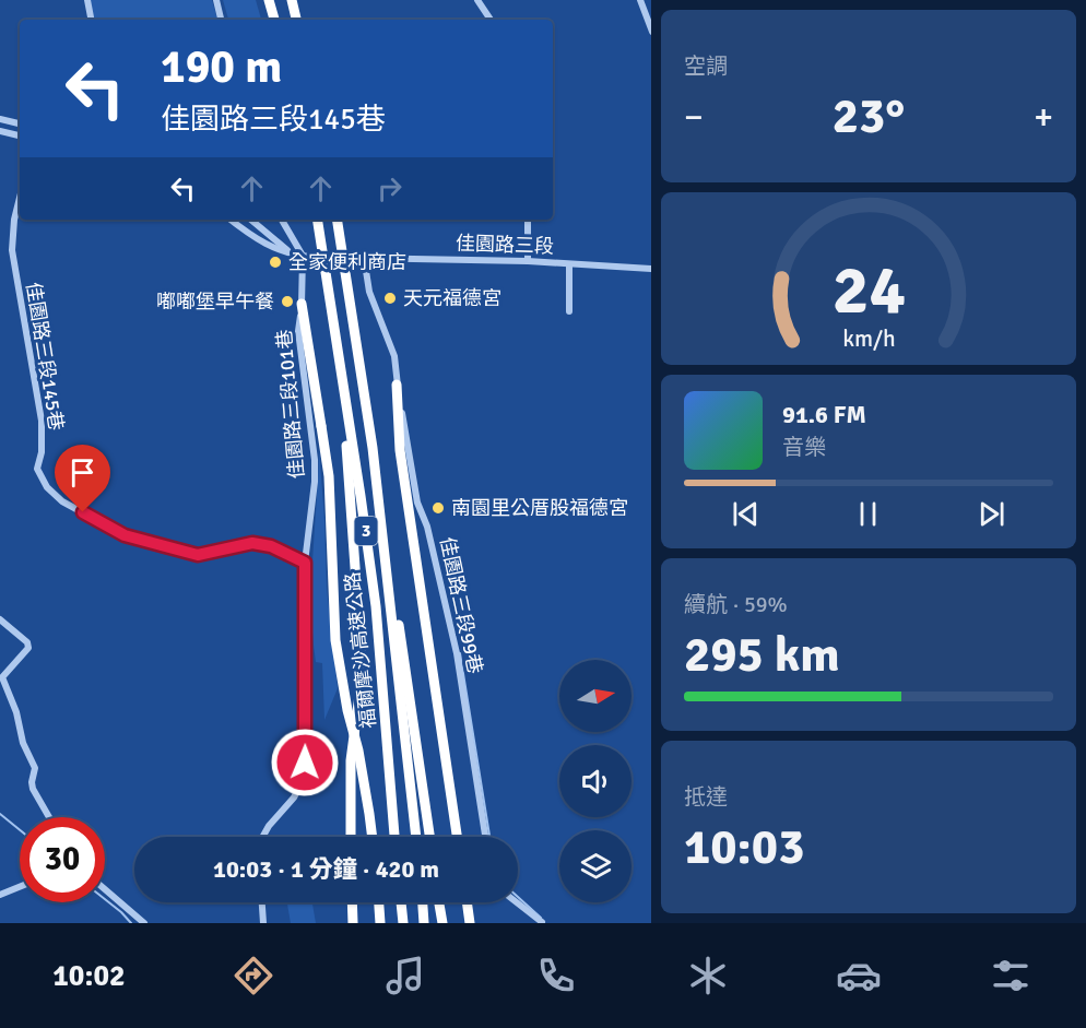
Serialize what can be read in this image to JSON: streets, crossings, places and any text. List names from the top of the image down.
{
  "streets": {
    "highway": ["3", "福爾摩沙高速公路"],
    "street": [
      "佳園路三段",
      "佳園路三段145巷",
      "佳園路三段101巷",
      "佳園路三段99巷"
    ]
  },
  "crossings": [
    ["佳園路三段", "佳園路三段99巷"],
    ["佳園路三段145巷", "佳園路三段101巷"]
  ],
  "places": [
    "全家便利商店",
    "天元福德宮",
    "嘟嘟堡早午餐",
    "南園里公厝股福德宮"
  ],
  "north": "right",
  "page": {
    "tile": [
      "空調",
      ["續航 · 59%", "295 km"],
      ["抵達", "10:03"]
    ],
    "turn": ["190 m", "佳園路三段145巷"],
    "heat": ["−", "23°", "+"],
    "song": ["91.6 FM", "音樂"],
    "limit": "30",
    "trip": "10:03 · 1 分鐘 · 420 m",
    "tabs": "10:02",
    "gauge": ["24", "km/h"]
  }
}
